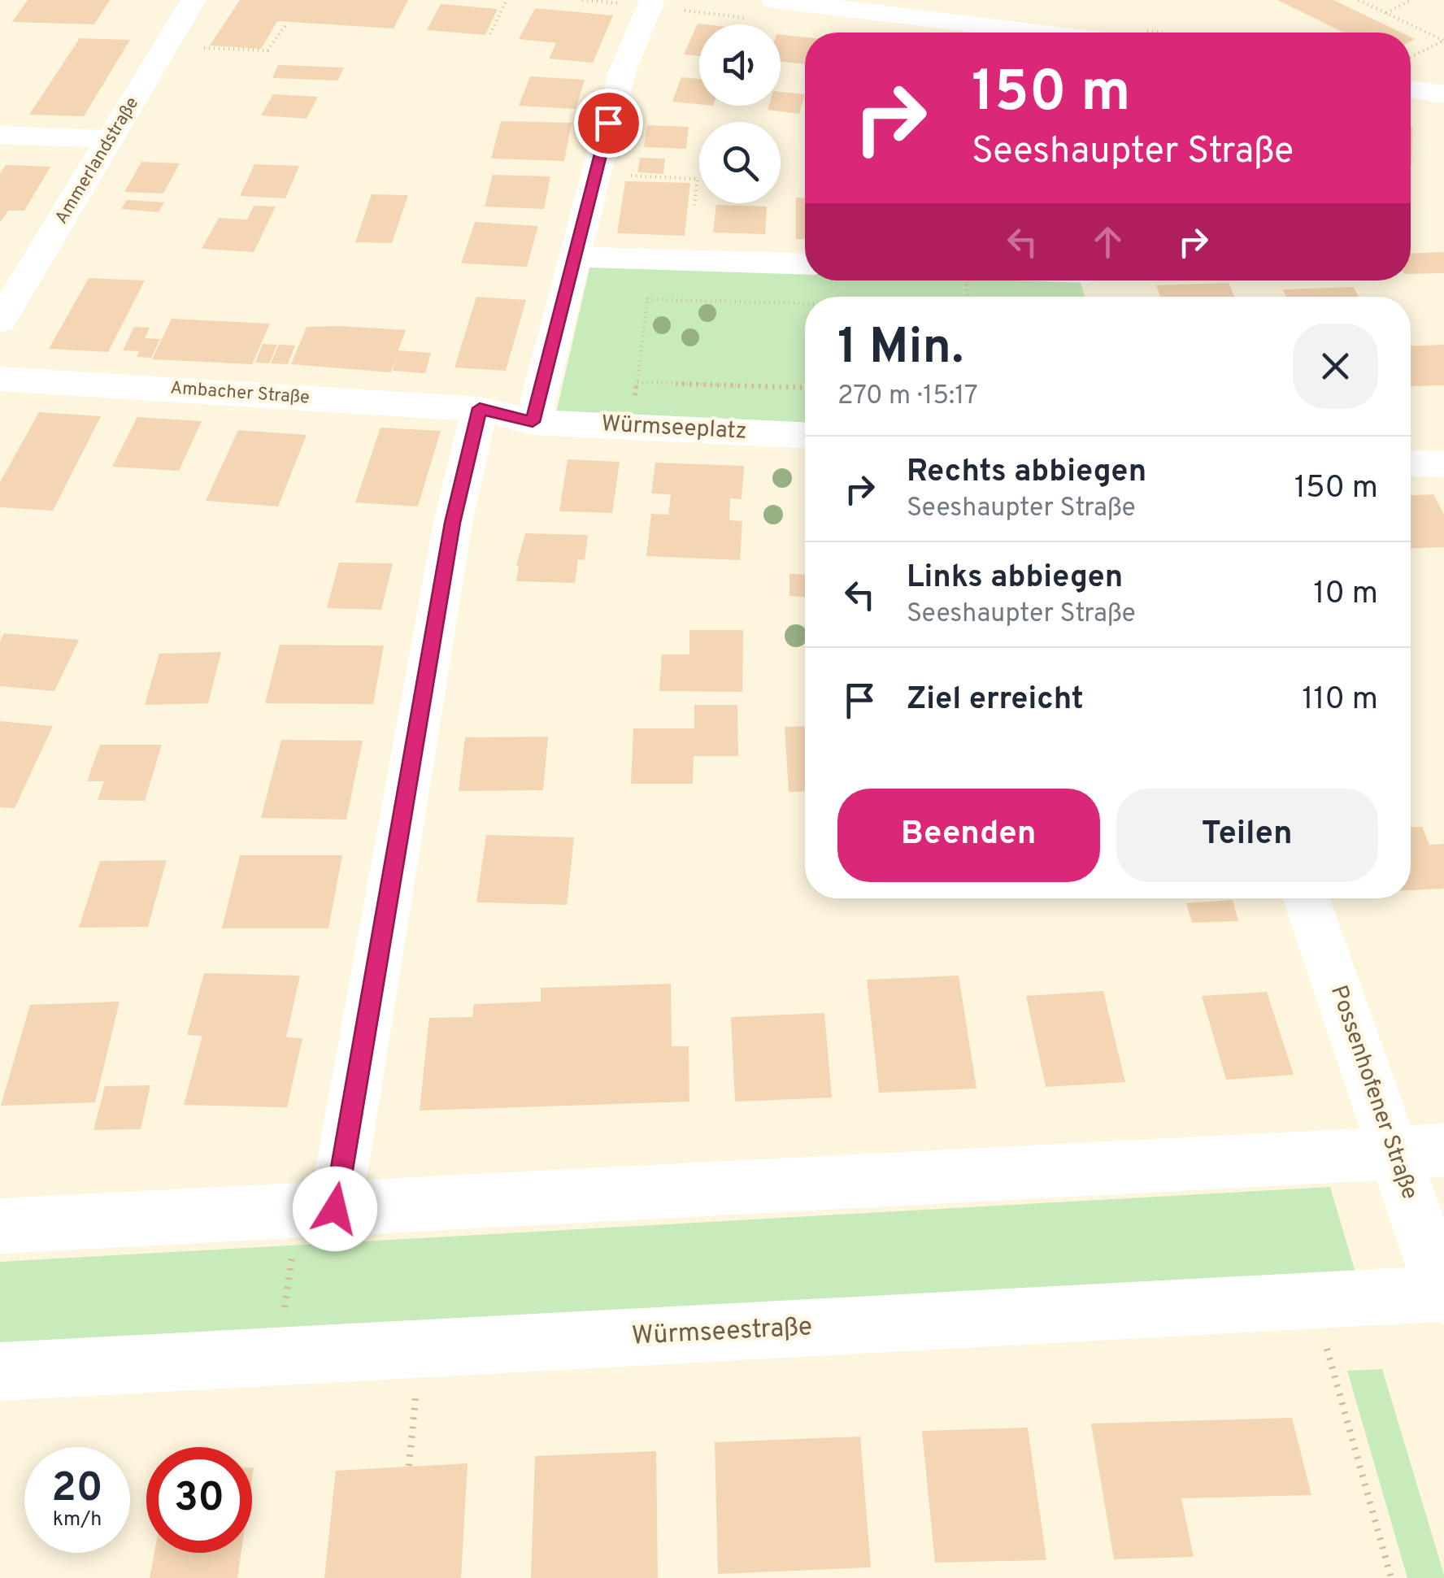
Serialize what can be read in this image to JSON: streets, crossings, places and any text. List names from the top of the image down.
{
  "streets": {
    "street": [
      "Ammerlandstraße",
      "Ambacher Straße",
      "Würmseeplatz",
      "Possenhofener Straße",
      "Würmseestraße"
    ]
  },
  "crossings": [
    ["Ambacher Straße", "Würmseeplatz"],
    ["Possenhofener Straße", "Würmseestraße"]
  ],
  "page": {
    "turn": ["150 m", "Seeshaupter Straße"],
    "heading": ["1 Min.", "270 m · 15:17"],
    "list": [
      {
        "name": "Rechts abbiegen",
        "note": "Seeshaupter Straße",
        "value": "150 m"
      },
      {
        "name": "Links abbiegen",
        "note": "Seeshaupter Straße",
        "value": "10 m"
      },
      {
        "name": "Ziel erreicht",
        "value": "110 m"
      }
    ],
    "buttons": ["Beenden", "Teilen"],
    "speed": "20 km/h",
    "limit": "30"
  }
}
